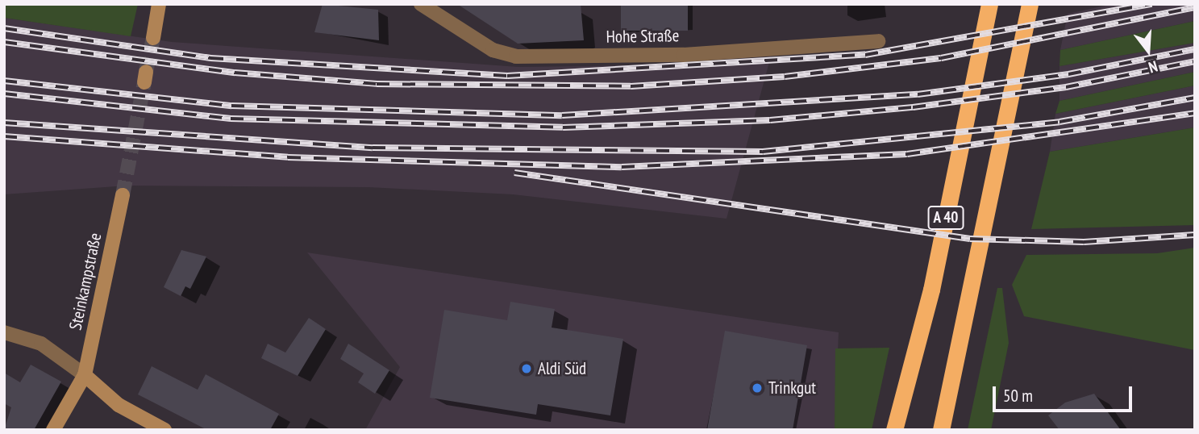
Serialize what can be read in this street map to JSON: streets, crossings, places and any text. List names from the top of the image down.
{
  "streets": {
    "highway": ["A 40"],
    "street": ["Hohe Straße", "Steinkampstraße"]
  },
  "places": ["Aldi Süd", "Trinkgut"],
  "scale_bar": "50 m",
  "north": "bottom"
}
